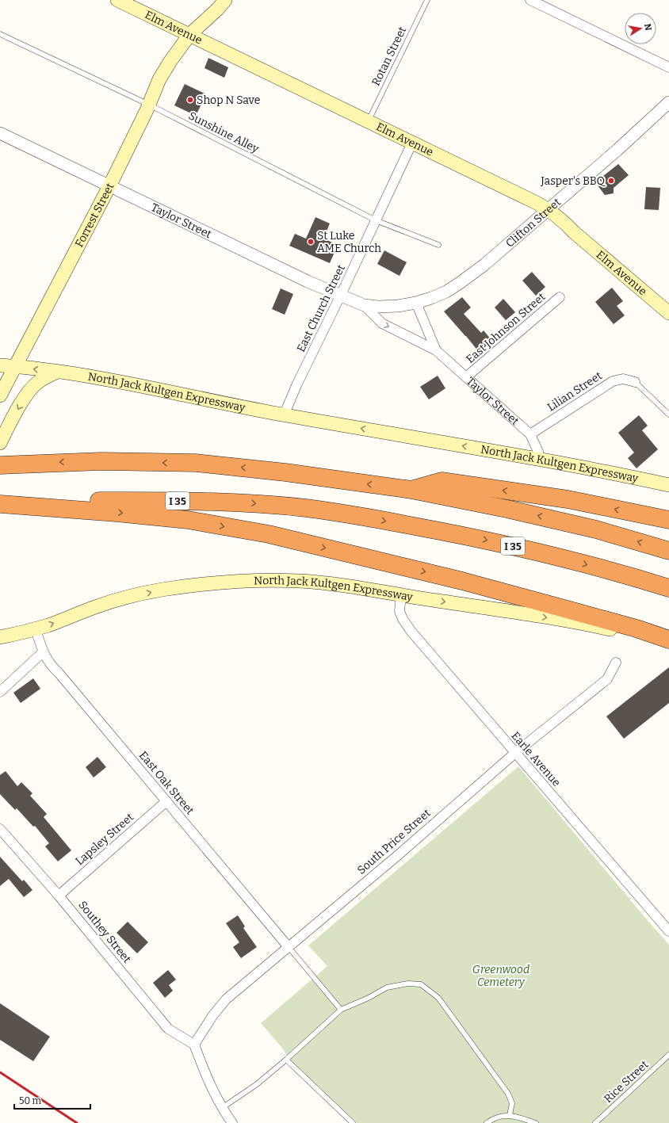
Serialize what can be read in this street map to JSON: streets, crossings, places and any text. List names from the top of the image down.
{
  "streets": {
    "highway": ["I 35"],
    "main road": ["Elm Avenue", "Forrest Street", "North Jack Kultgen Expressway"],
    "street": [
      "Taylor Street",
      "Clifton Street",
      "East Church Street",
      "East Johnson Street",
      "Lilian Street",
      "Earle Avenue",
      "East Oak Street",
      "Lapsley Street",
      "South Price Street",
      "Southey Street"
    ],
    "lane": ["Rotan Street", "Sunshine Alley", "Rice Street"]
  },
  "crossings": [
    ["Elm Avenue", "Rotan Street"],
    ["Elm Avenue", "Forrest Street"],
    ["Elm Avenue", "Clifton Street"],
    ["Elm Avenue", "East Church Street"],
    ["Sunshine Alley", "Forrest Street"],
    ["Sunshine Alley", "East Church Street"],
    ["Forrest Street", "Taylor Street"],
    ["Forrest Street", "North Jack Kultgen Expressway"],
    ["Taylor Street", "Clifton Street"],
    ["Taylor Street", "East Church Street"],
    ["Taylor Street", "East Johnson Street"],
    ["Taylor Street", "North Jack Kultgen Expressway"],
    ["Taylor Street", "Lilian Street"],
    ["East Church Street", "North Jack Kultgen Expressway"],
    ["North Jack Kultgen Expressway", "Earle Avenue"],
    ["North Jack Kultgen Expressway", "East Oak Street"],
    ["Earle Avenue", "South Price Street"],
    ["East Oak Street", "Lapsley Street"],
    ["East Oak Street", "South Price Street"],
    ["Lapsley Street", "Southey Street"],
    ["South Price Street", "Southey Street"]
  ],
  "parks": ["Greenwood Cemetery"],
  "places": ["Shop N Save", "Jasper's BBQ", "St Luke AME Church"],
  "scale_bar": "50 m",
  "north": "right"
}
